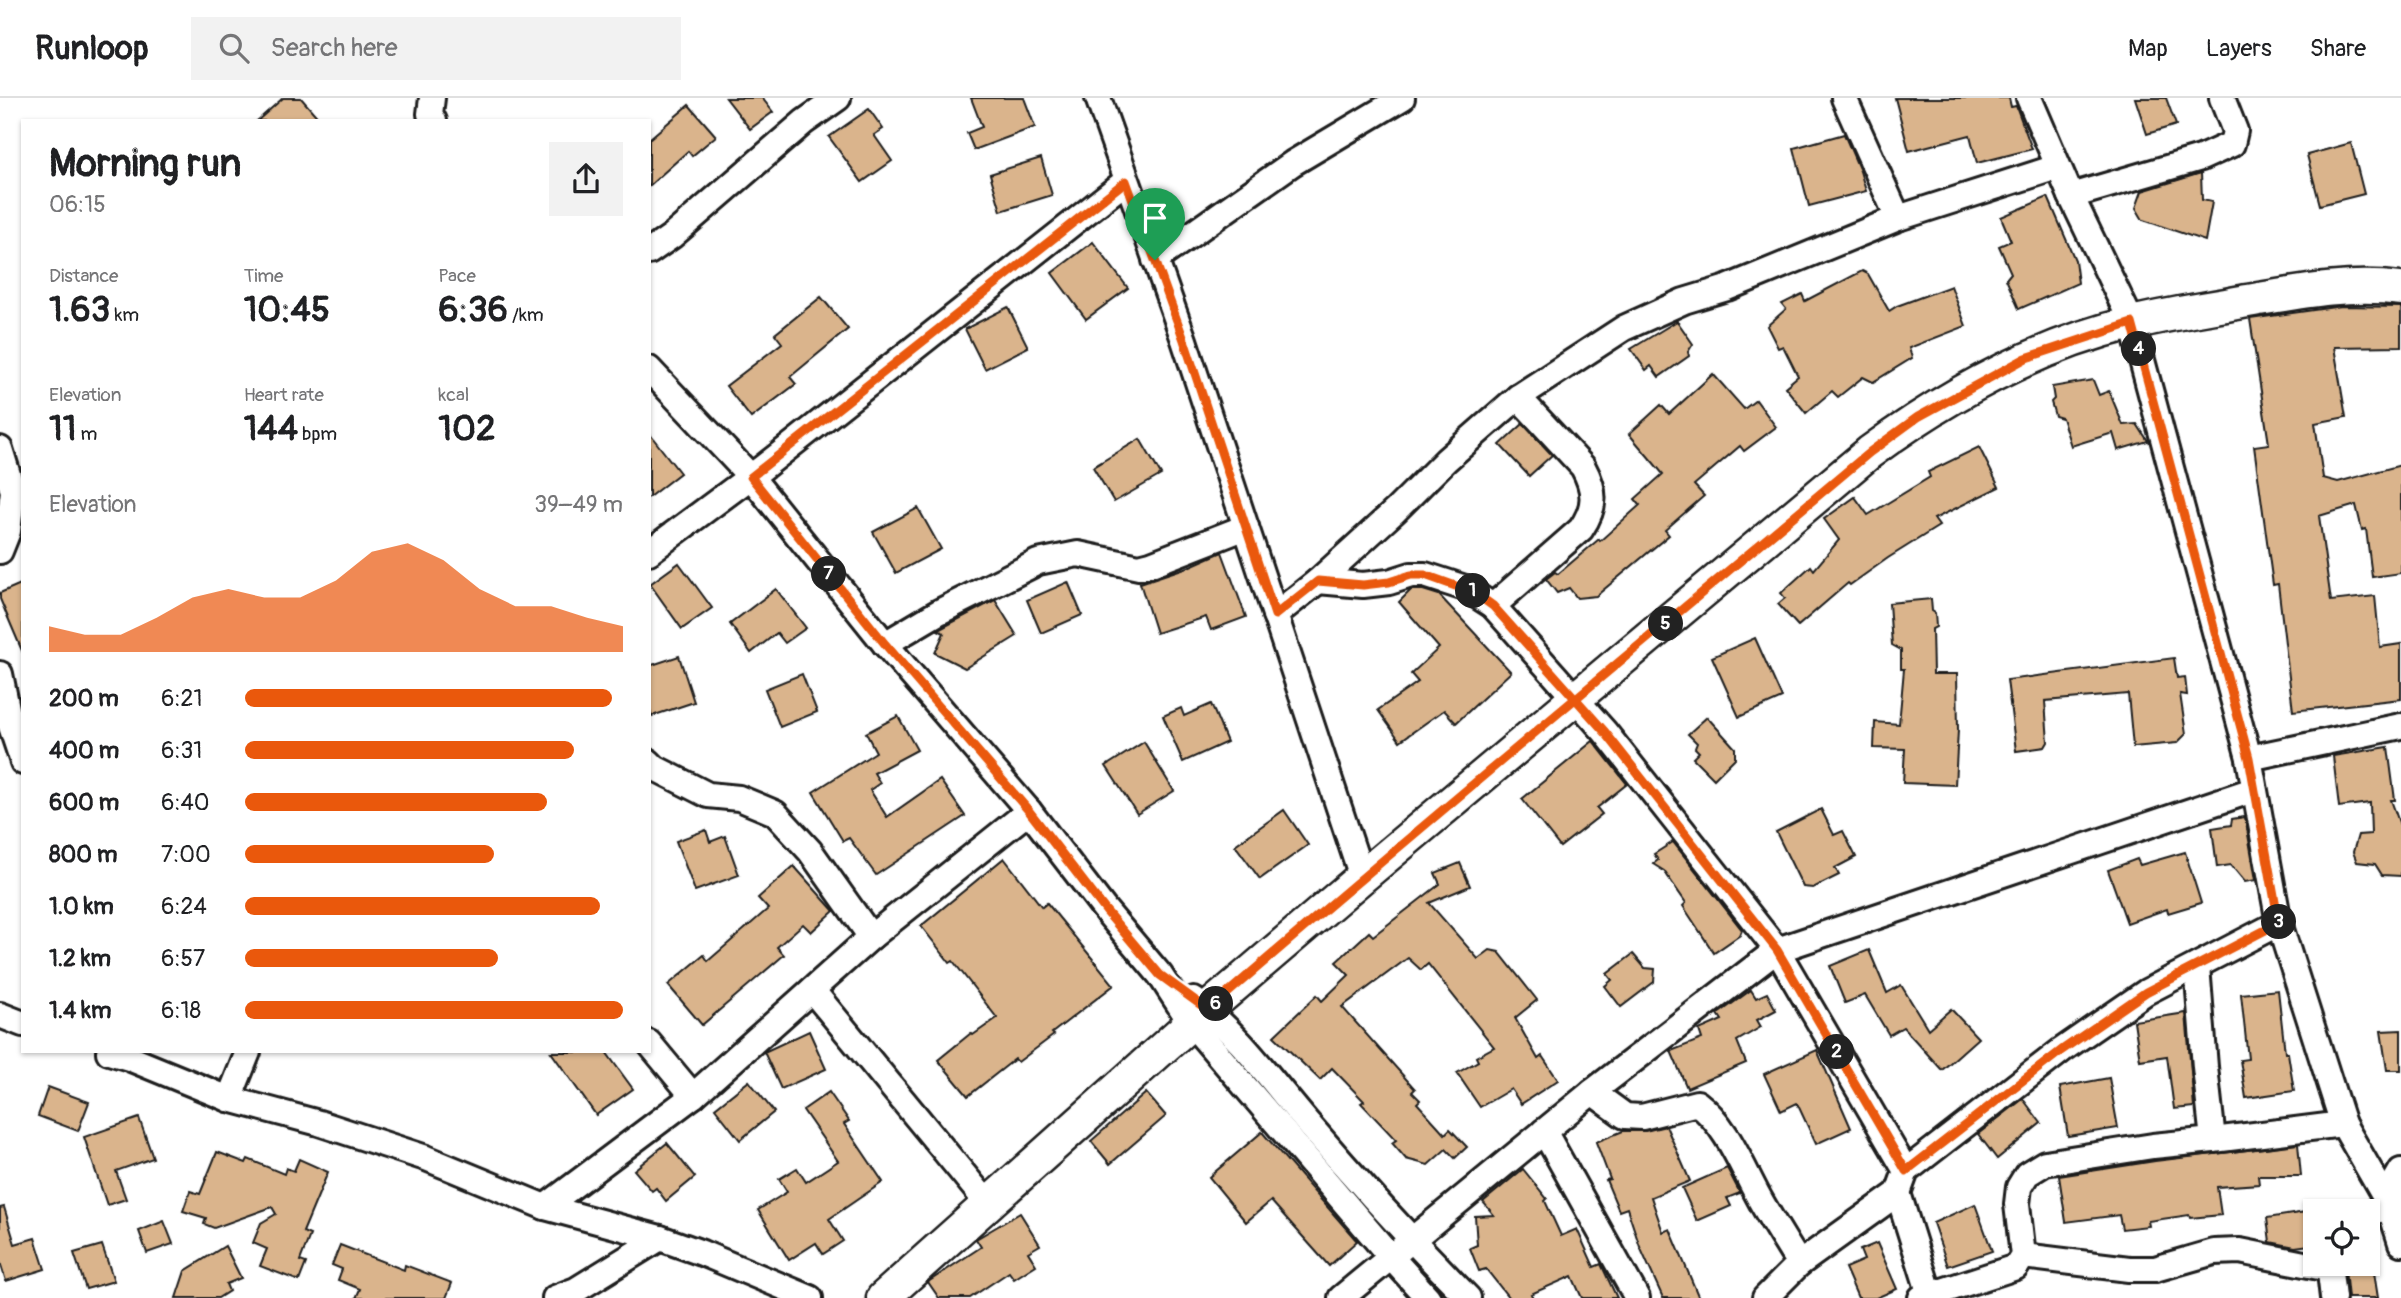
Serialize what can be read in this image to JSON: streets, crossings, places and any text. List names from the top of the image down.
{
  "page": {
    "header": "Runloop",
    "search": "Search here",
    "nav": ["Map", "Layers", "Share"],
    "heading": ["Morning run", "06:15"],
    "stats": [
      ["Distance", "1.63 km"],
      ["Time", "10:45"],
      ["Pace", "6:36 /km"],
      ["Elevation", "11 m"],
      ["Heart rate", "144 bpm"],
      ["kcal", "102"]
    ],
    "pins": [
      "4",
      "7",
      "1",
      "5",
      "3",
      "6",
      "2"
    ],
    "chart": ["Elevation", "39–49 m"],
    "list": [
      {
        "name": "200 m",
        "note": "6:21"
      },
      {
        "name": "400 m",
        "note": "6:31"
      },
      {
        "name": "600 m",
        "note": "6:40"
      },
      {
        "name": "800 m",
        "note": "7:00"
      },
      {
        "name": "1.0 km",
        "note": "6:24"
      },
      {
        "name": "1.2 km",
        "note": "6:57"
      },
      {
        "name": "1.4 km",
        "note": "6:18"
      }
    ]
  }
}
